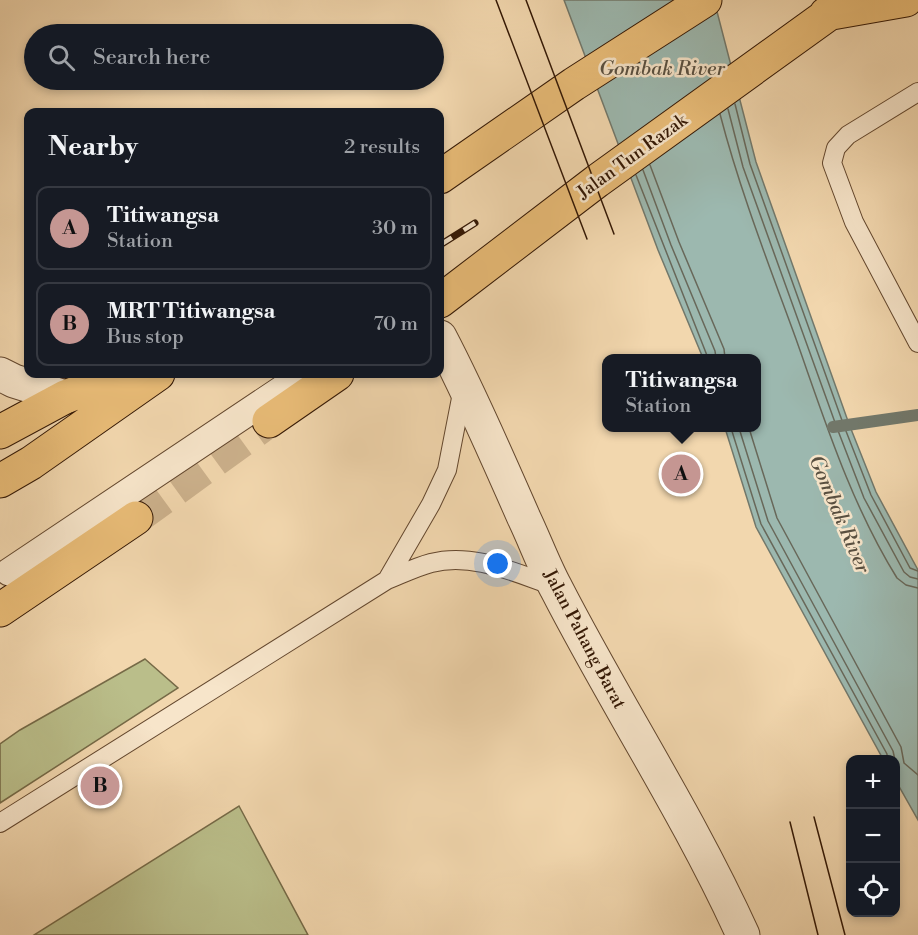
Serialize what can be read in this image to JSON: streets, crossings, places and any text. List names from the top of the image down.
{
  "streets": {
    "main road": ["Jalan Tun Razak"],
    "street": ["Jalan Pahang Barat"]
  },
  "water": ["Gombak River"],
  "page": {
    "search": "Search here",
    "heading": ["Nearby", "2 results"],
    "list": [
      {
        "mark": "A",
        "name": "Titiwangsa",
        "note": "Station",
        "value": "30 m"
      },
      {
        "mark": "B",
        "name": "MRT Titiwangsa",
        "note": "Bus stop",
        "value": "70 m"
      }
    ],
    "popup": ["Titiwangsa", "Station"],
    "pins": ["A", "B"],
    "map_buttons": ["+", "−"]
  }
}
